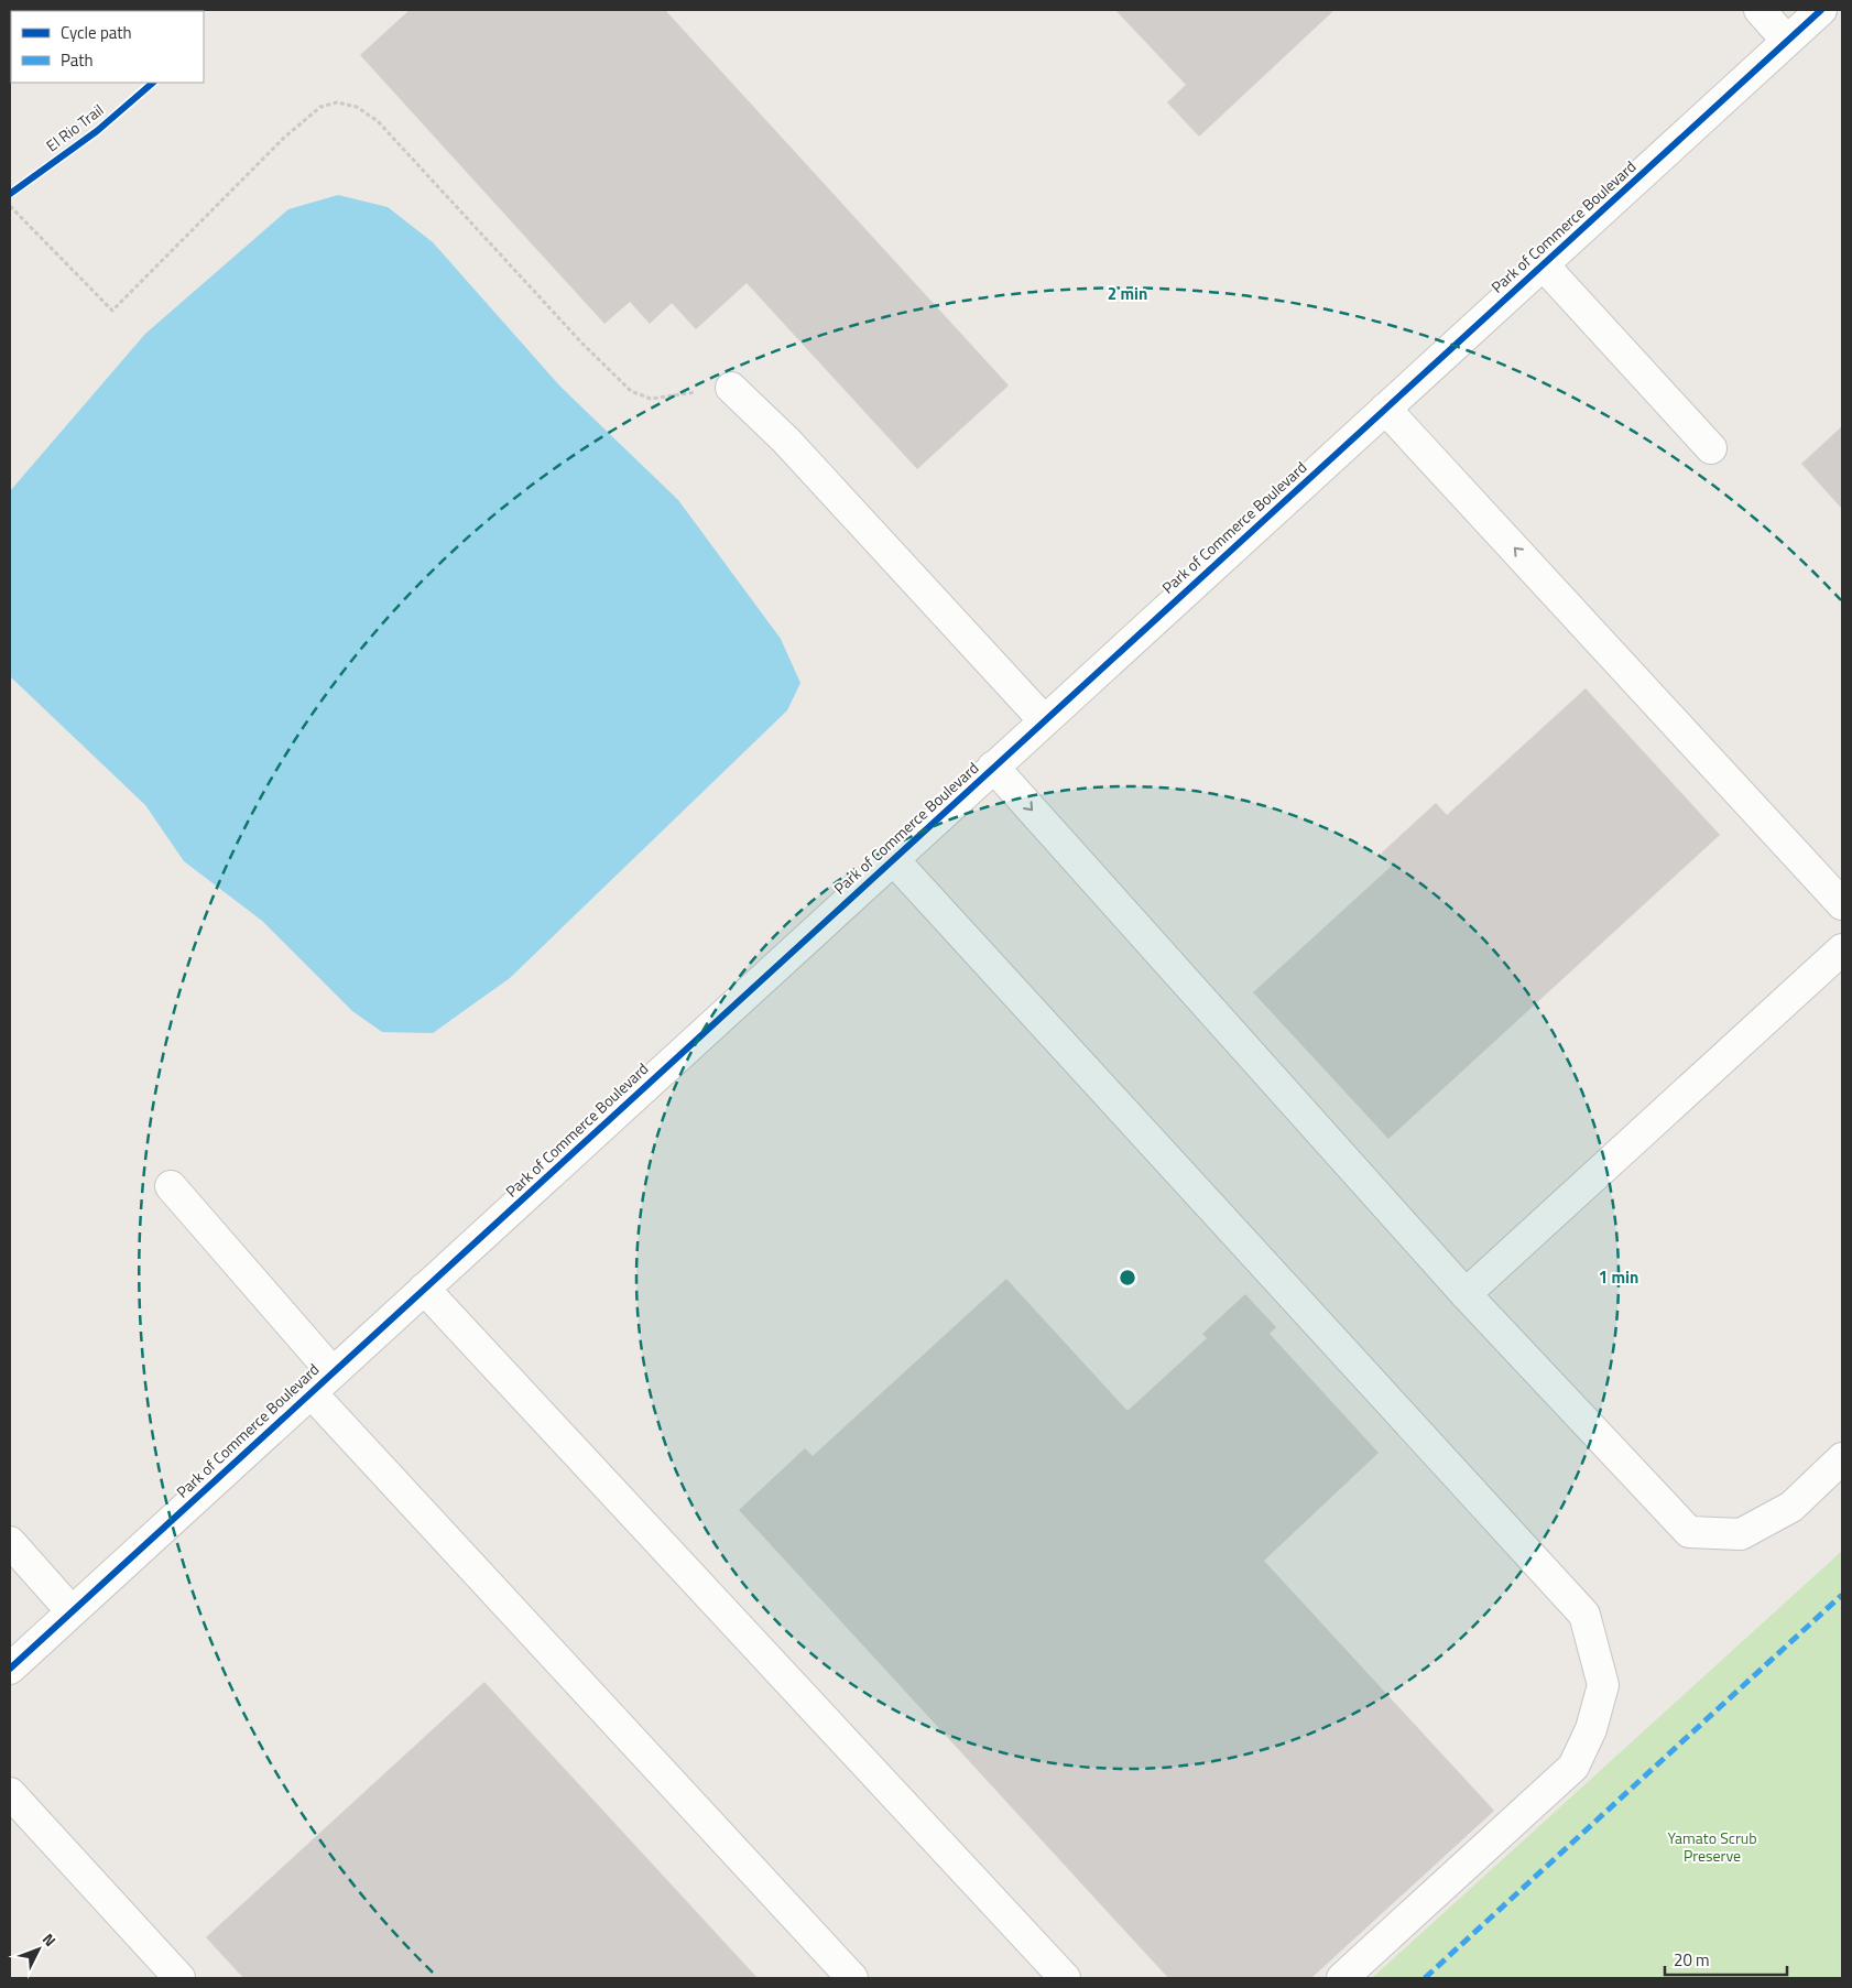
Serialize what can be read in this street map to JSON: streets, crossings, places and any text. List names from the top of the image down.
{
  "streets": {
    "street": ["Park of Commerce Boulevard"],
    "cycle path": ["El Rio Trail"]
  },
  "parks": ["Yamato Scrub Preserve"],
  "legend": ["Cycle path", "Path"],
  "scale_bar": "20 m",
  "north": "top right",
  "rings": ["2 min", "1 min"]
}
